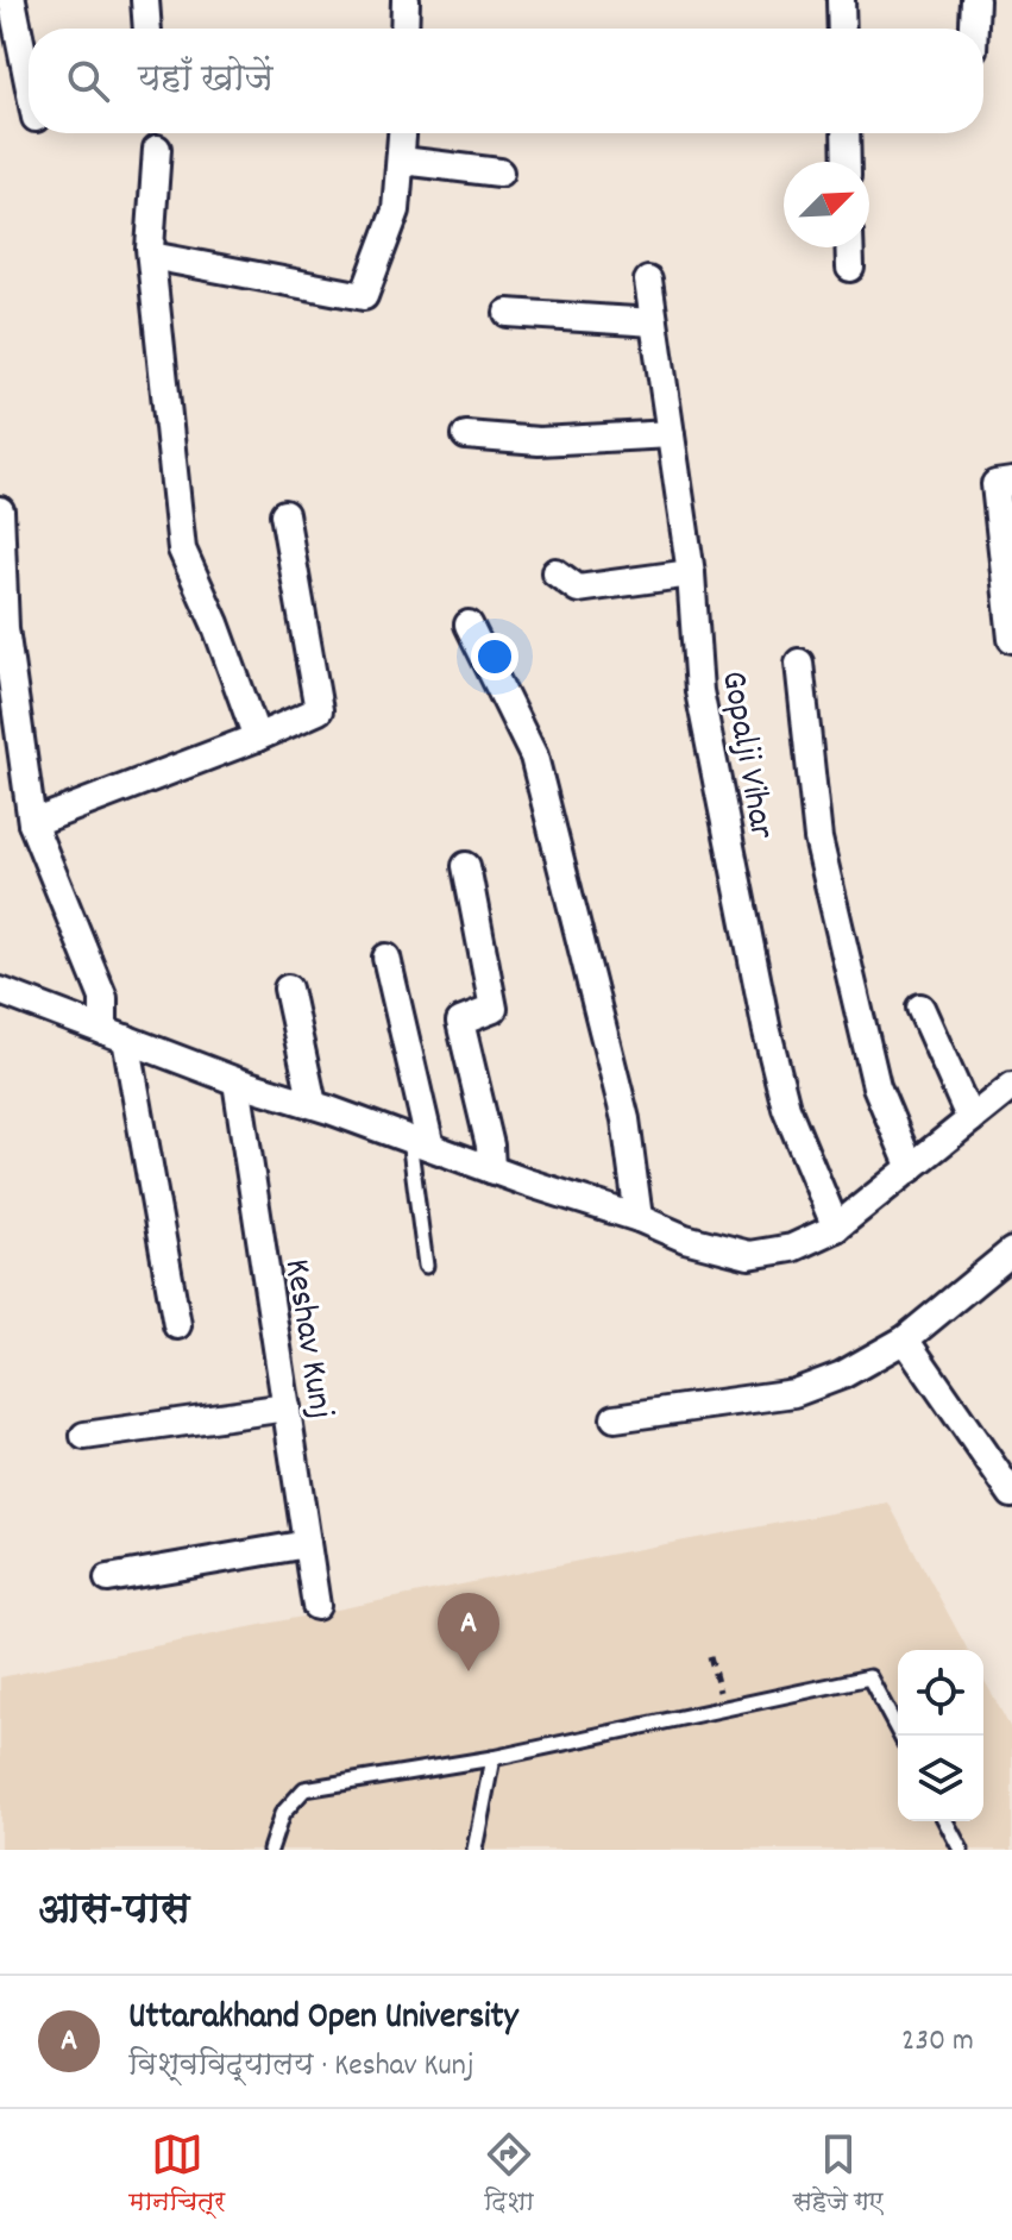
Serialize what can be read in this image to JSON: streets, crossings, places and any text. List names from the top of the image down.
{
  "streets": {
    "street": ["Gopalji Vihar", "Keshav Kunj"]
  },
  "north": "top right",
  "page": {
    "search": "यहाँ खोजें",
    "pins": "A",
    "heading": "आस-पास",
    "list": [
      {
        "mark": "A",
        "name": "Uttarakhand Open University",
        "note": "विश्वविद्यालय · Keshav Kunj",
        "value": "230 m"
      }
    ],
    "nav": ["मानचित्र", "दिशा", "सहेजे गए"]
  }
}
